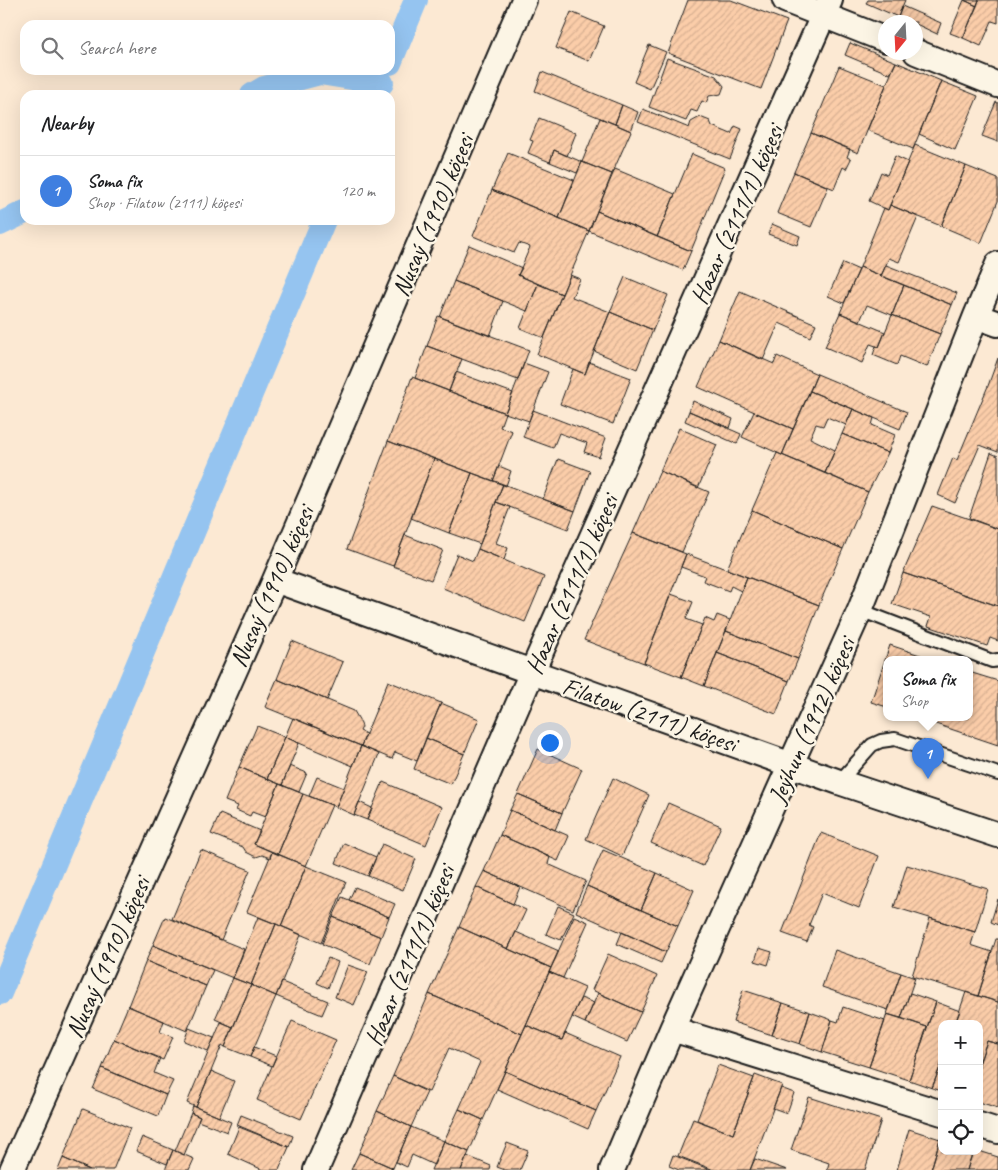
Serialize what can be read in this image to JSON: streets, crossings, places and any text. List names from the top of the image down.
{
  "streets": {
    "street": [
      "Hazar (2111/1) köçesi",
      "Nusaý (1910) köçesi",
      "Filatow (2111) köçesi",
      "Jeýhun (1912) köçesi"
    ]
  },
  "crossings": [
    ["Hazar (2111/1) köçesi", "Filatow (2111) köçesi"],
    ["Nusaý (1910) köçesi", "Filatow (2111) köçesi"],
    ["Filatow (2111) köçesi", "Jeýhun (1912) köçesi"]
  ],
  "north": "bottom",
  "page": {
    "search": "Search here",
    "heading": "Nearby",
    "list": [
      {
        "mark": "1",
        "name": "Soma fix",
        "note": "Shop · Filatow (2111) köçesi",
        "value": "120 m"
      }
    ],
    "popup": ["Soma fix", "Shop"],
    "pins": "1",
    "map_buttons": ["+", "−"]
  }
}
